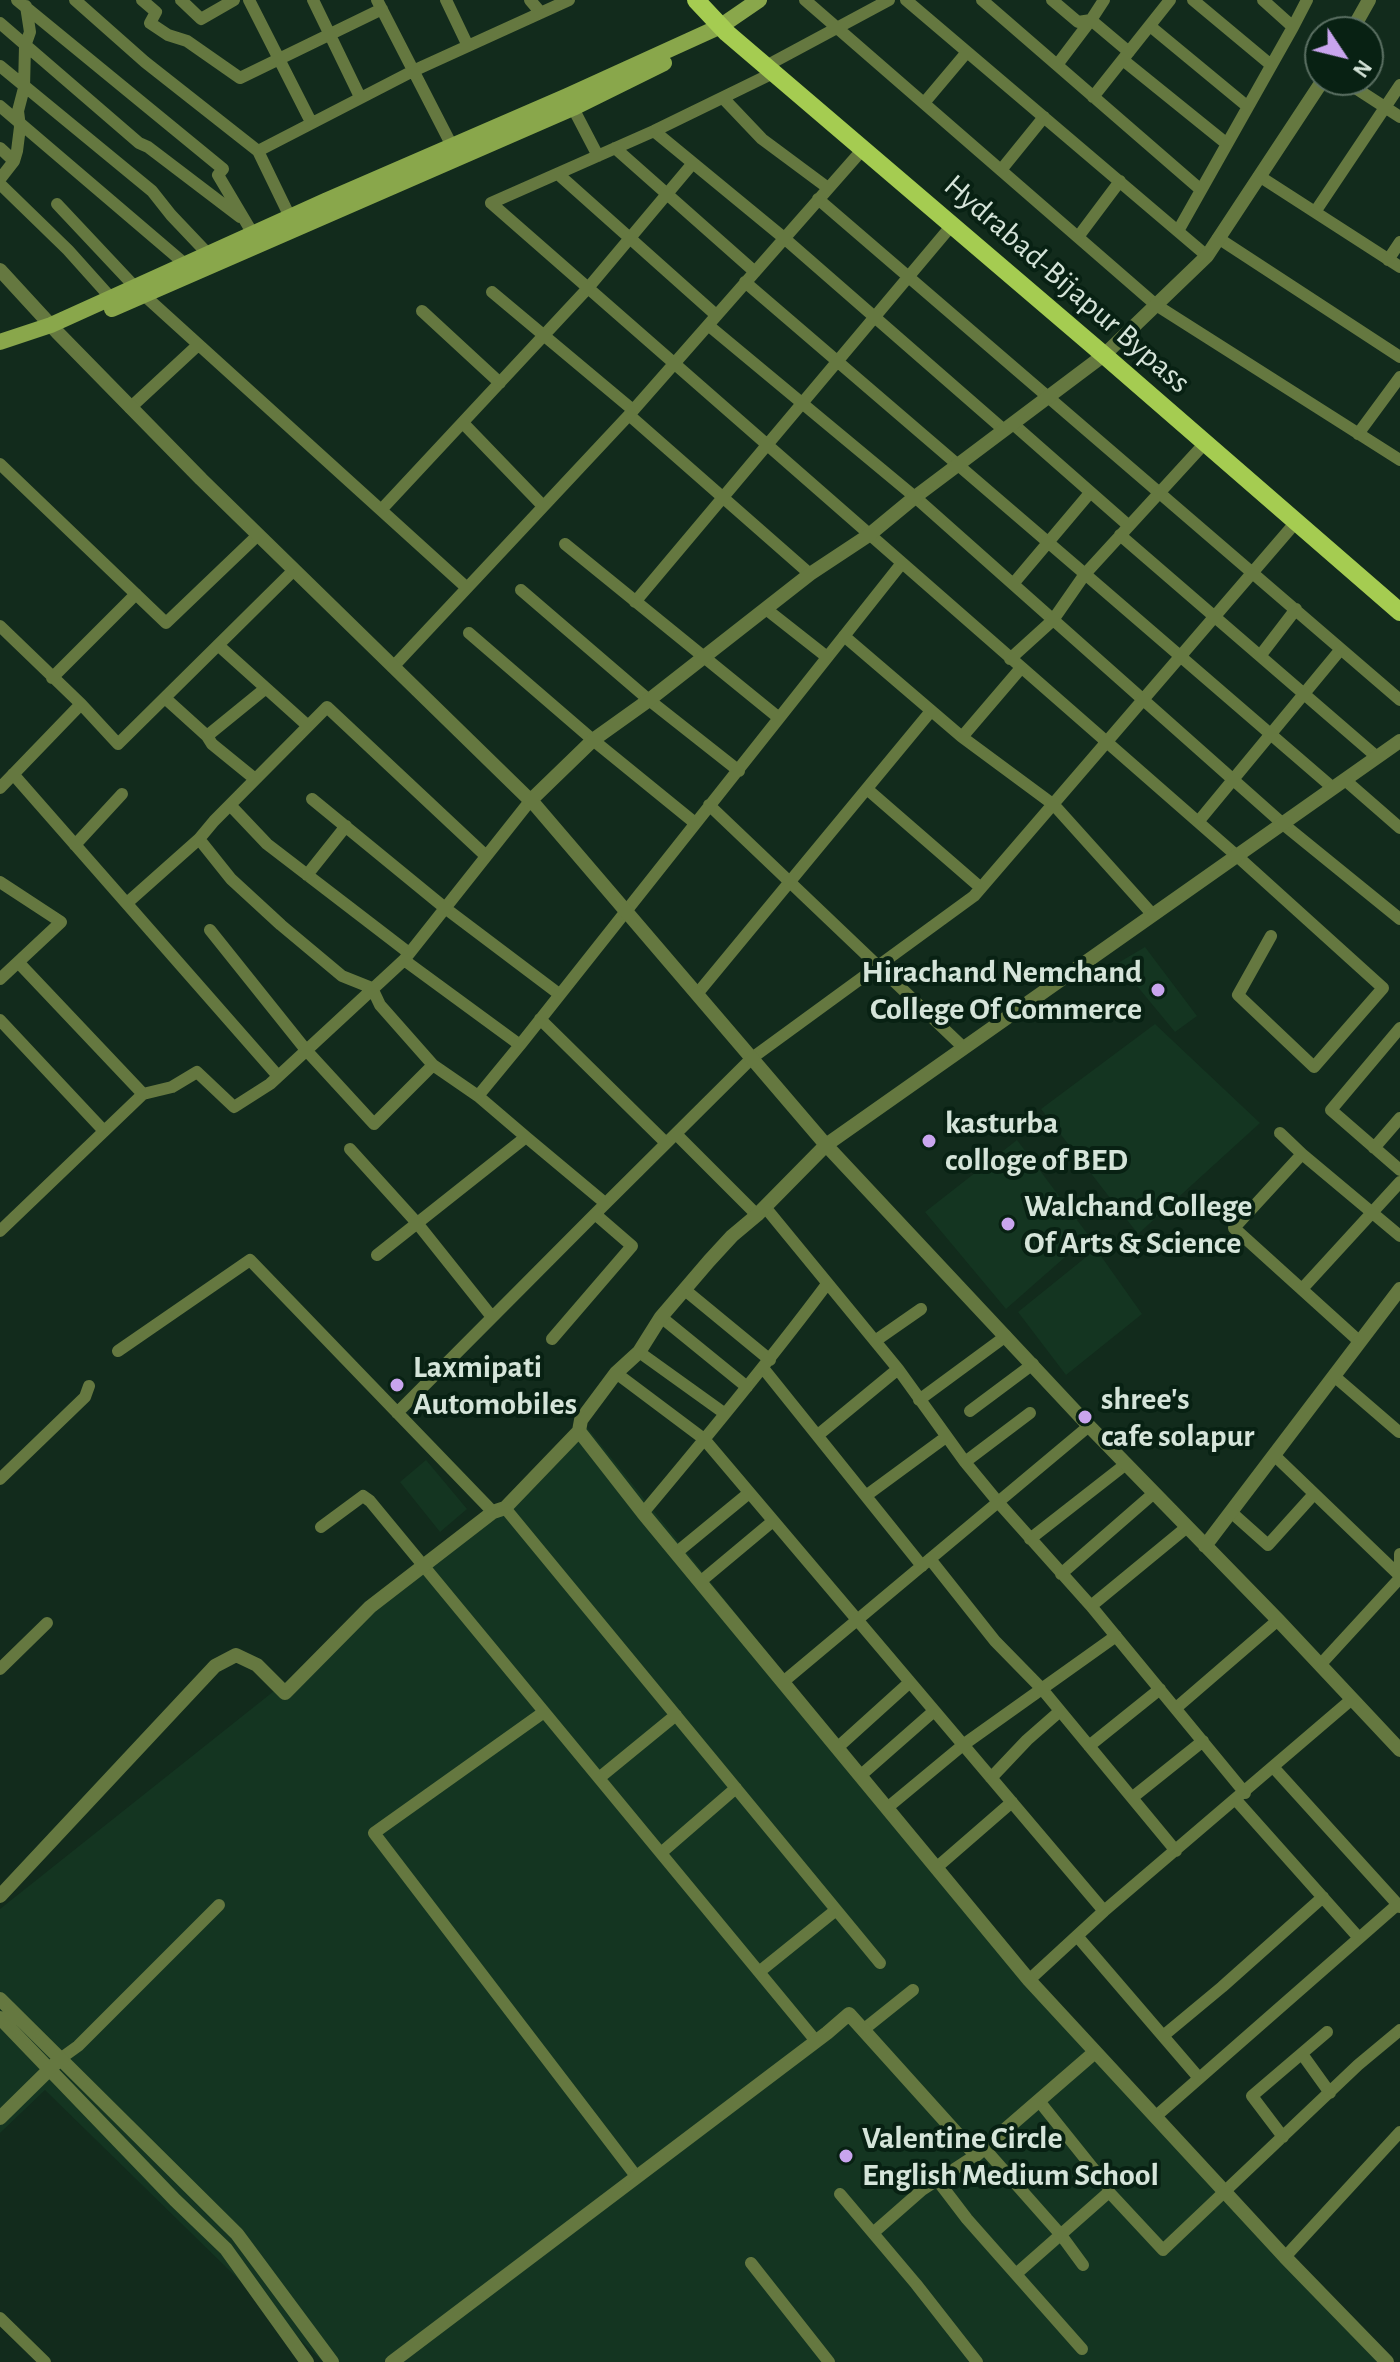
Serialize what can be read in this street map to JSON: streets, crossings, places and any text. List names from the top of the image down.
{
  "streets": {
    "main road": ["Hydrabad-Bijapur Bypass"]
  },
  "places": [
    "Hirachand Nemchand College Of Commerce",
    "kasturba colloge of BED",
    "Walchand College Of Arts & Science",
    "Laxmipati Automobiles",
    "shree's cafe solapur",
    "Valentine Circle English Medium School"
  ],
  "north": "bottom right"
}
